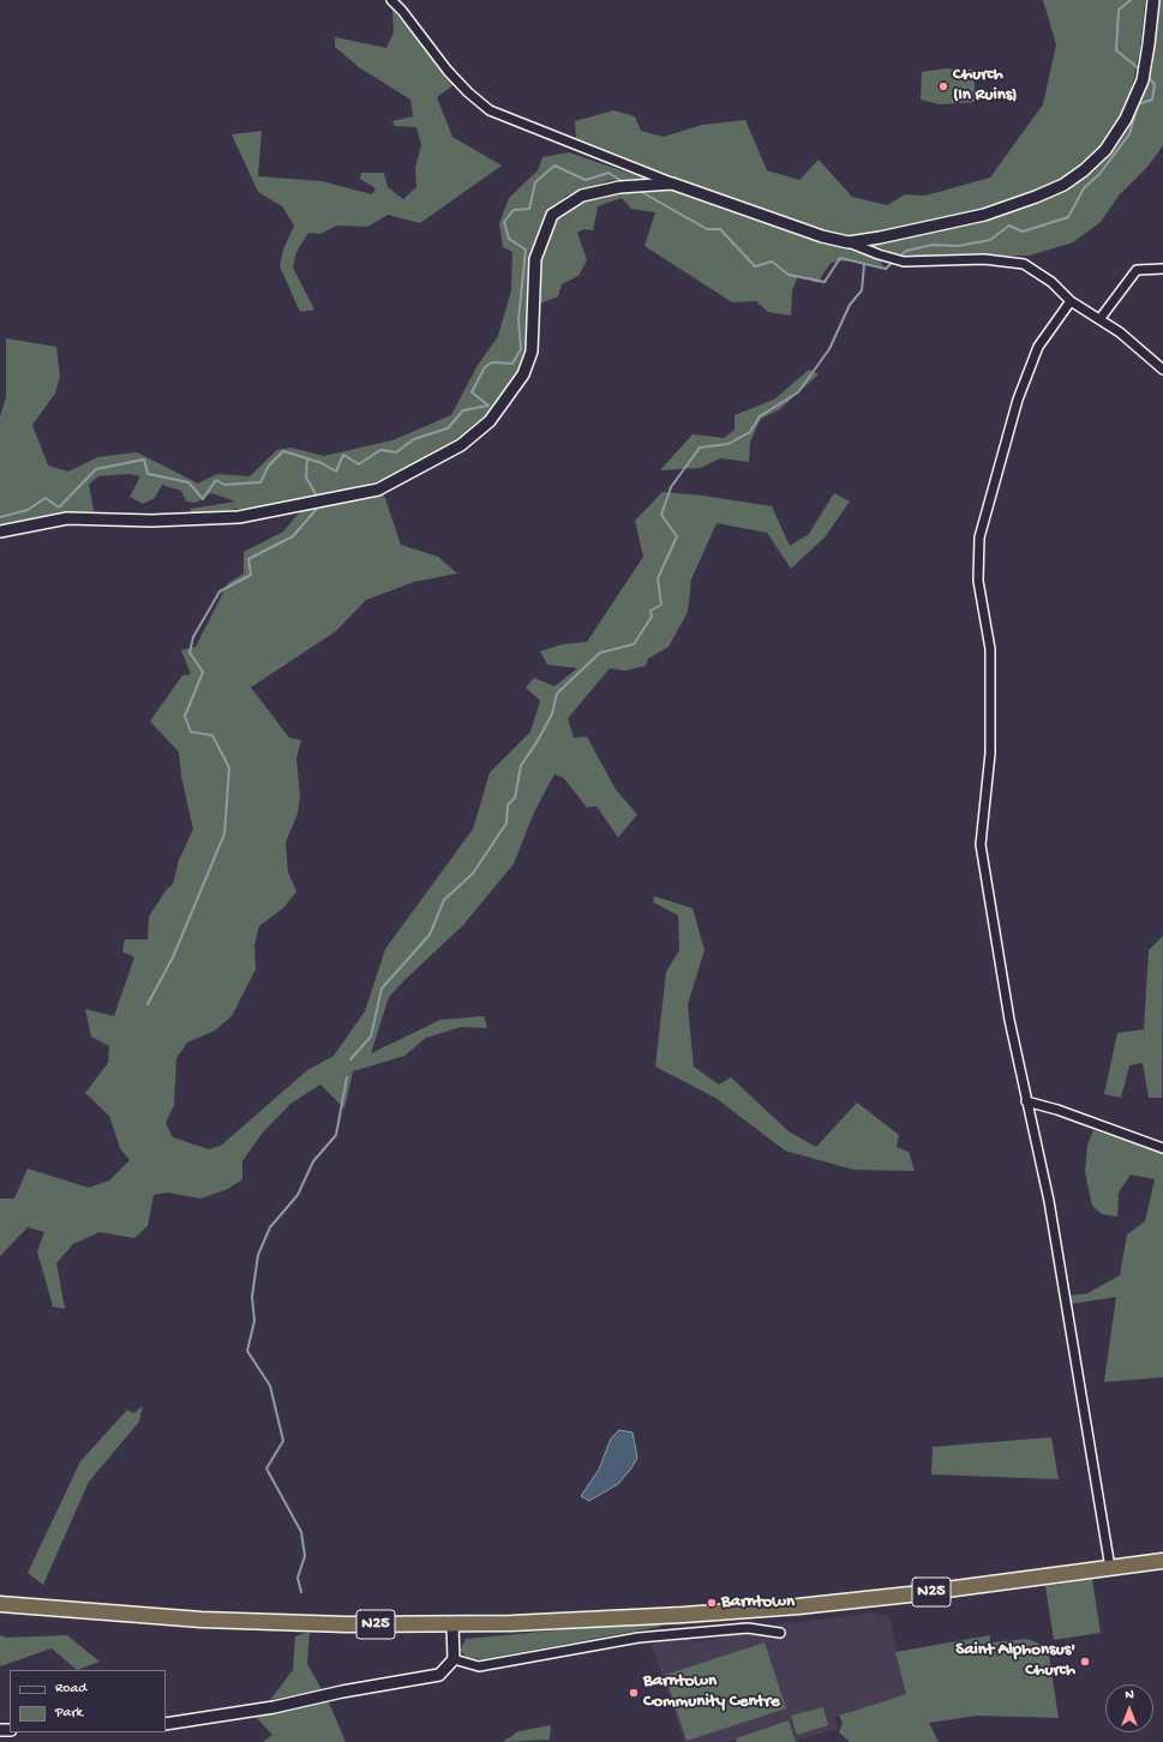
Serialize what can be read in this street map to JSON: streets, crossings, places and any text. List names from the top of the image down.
{
  "streets": {
    "highway": ["N25"]
  },
  "places": [
    "Church (In Ruins)",
    "Barntown",
    "Saint Alphonsus' Church",
    "Barntown Community Centre"
  ],
  "legend": ["Road", "Park"],
  "north": "top"
}
